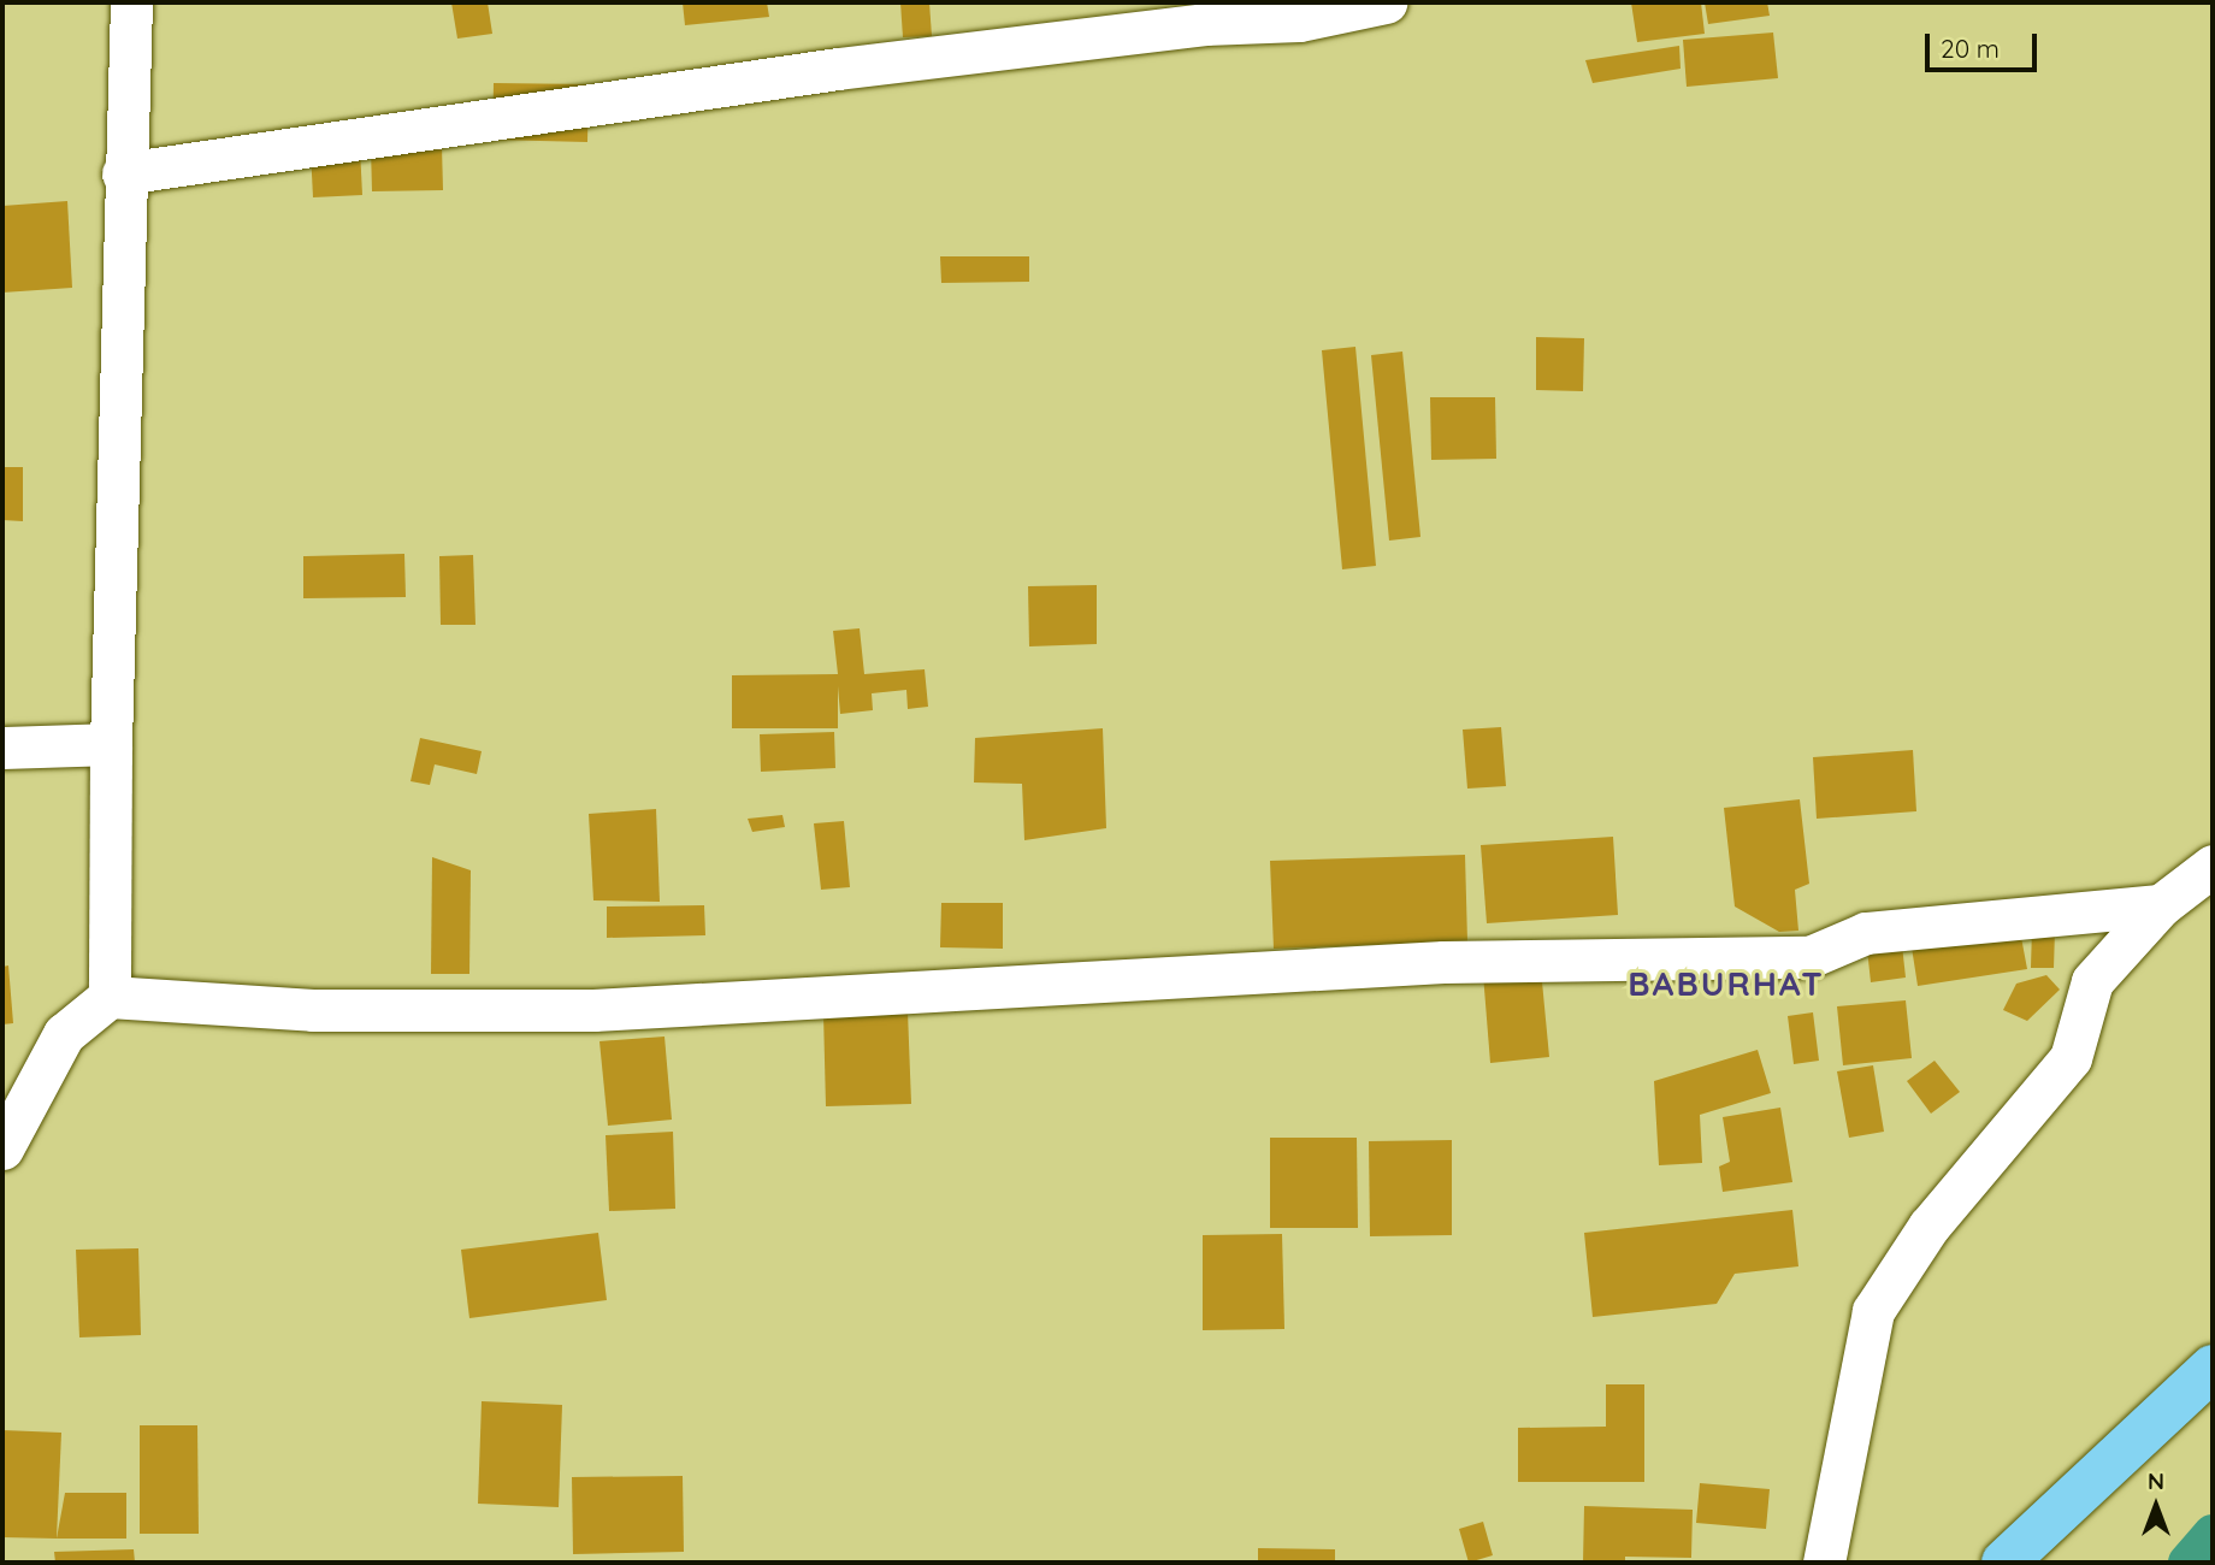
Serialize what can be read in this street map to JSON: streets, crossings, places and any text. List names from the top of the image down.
{
  "districts": ["BABURHAT"],
  "scale_bar": "20 m",
  "north": "top"
}
